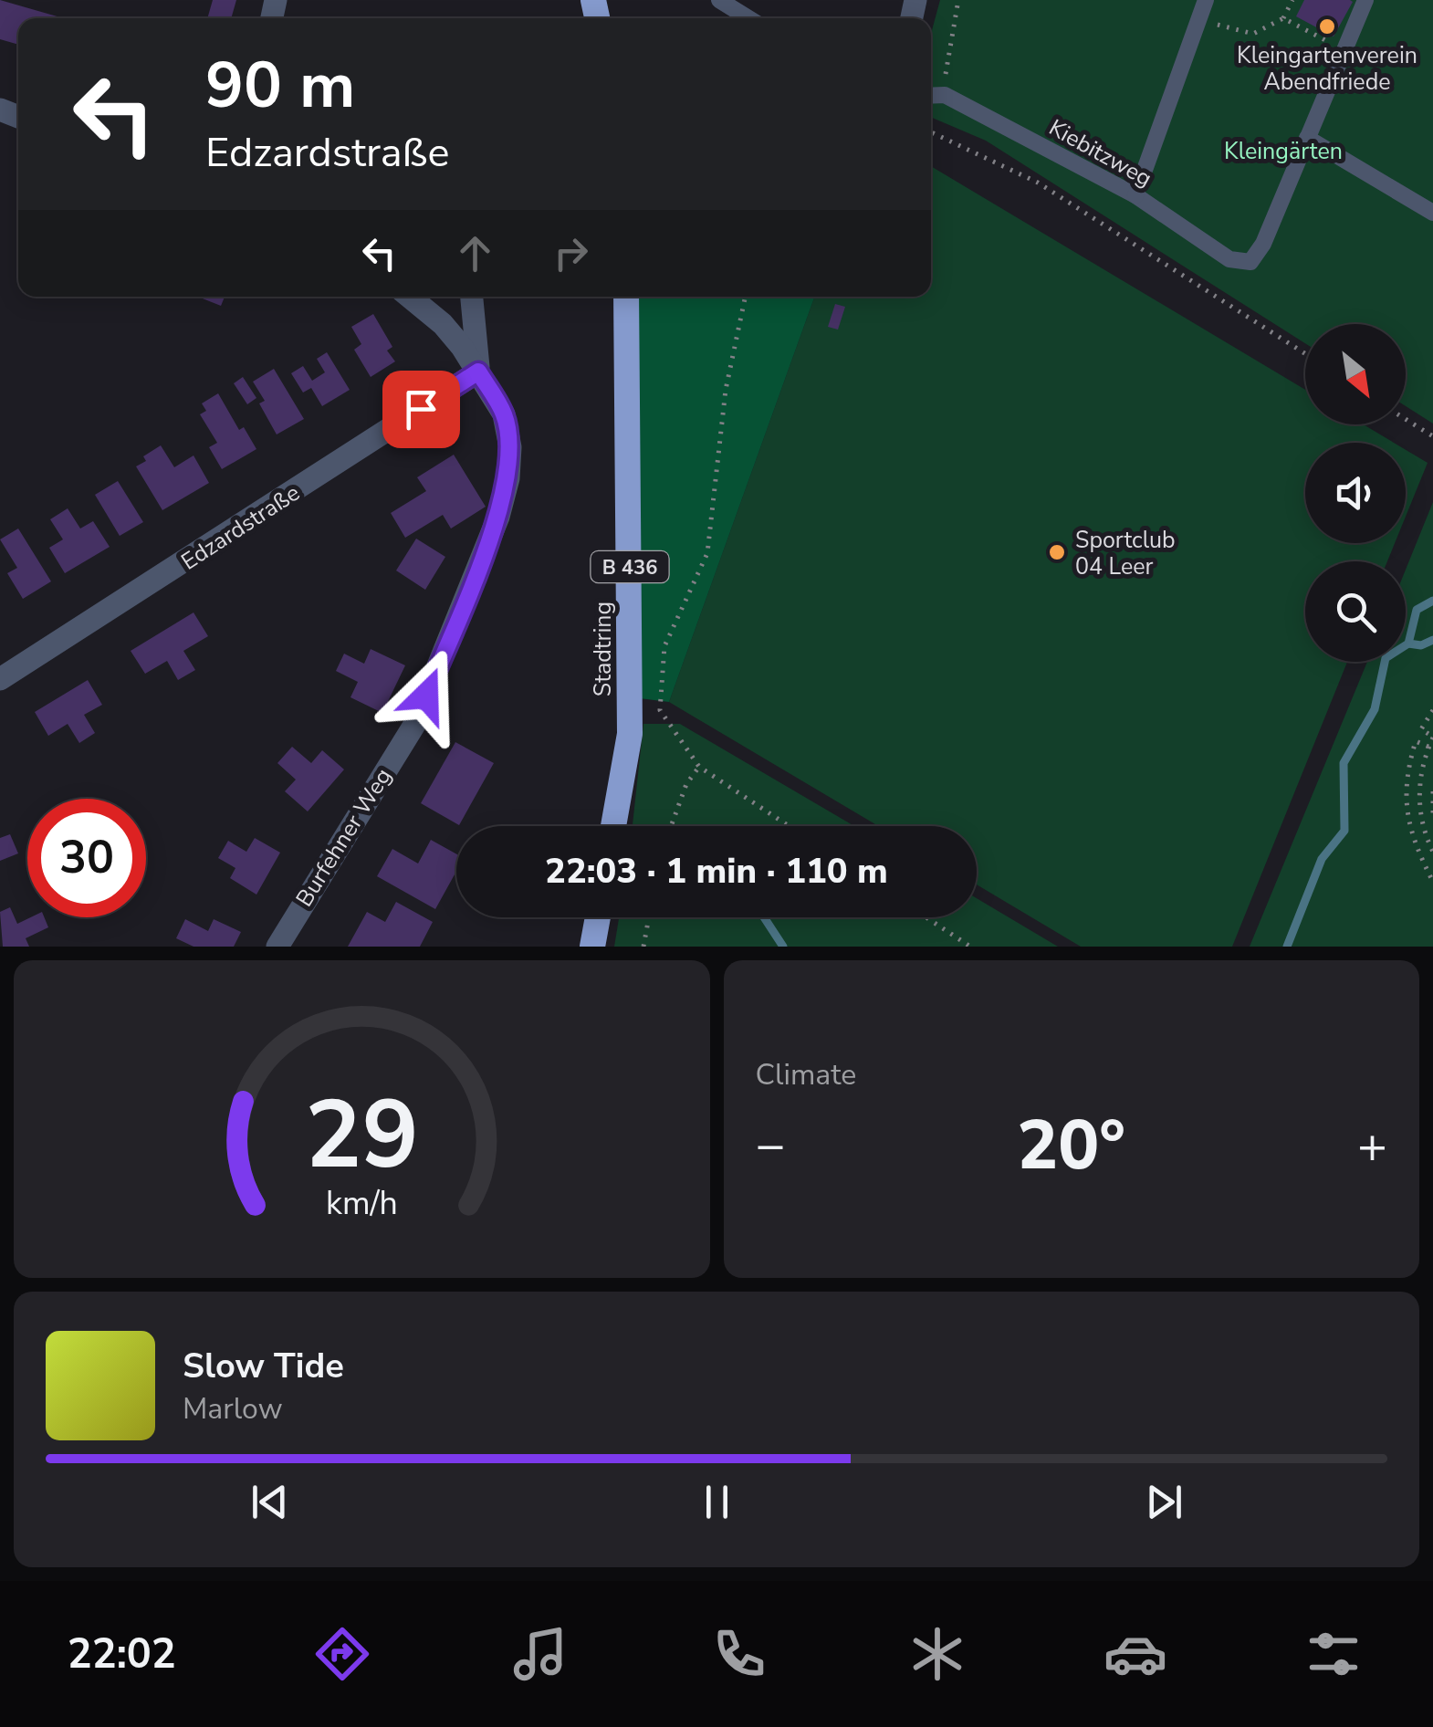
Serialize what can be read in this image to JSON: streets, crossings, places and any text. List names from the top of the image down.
{
  "streets": {
    "highway": ["B 436", "Stadtring"],
    "street": ["Edzardstraße", "Burfehner Weg"],
    "lane": ["Kiebitzweg"]
  },
  "crossings": [
    ["Edzardstraße", "Burfehner Weg"]
  ],
  "parks": ["Kleingärten"],
  "places": ["Kleingartenverein Abendfriede", "Sportclub 04 Leer"],
  "north": "bottom right",
  "page": {
    "turn": ["90 m", "Edzardstraße"],
    "limit": "30",
    "trip": "22:03 · 1 min · 110 m",
    "tile": "Climate",
    "heat": ["−", "20°", "+"],
    "song": ["Slow Tide", "Marlow"],
    "tabs": "22:02",
    "gauge": ["29", "km/h"]
  }
}
